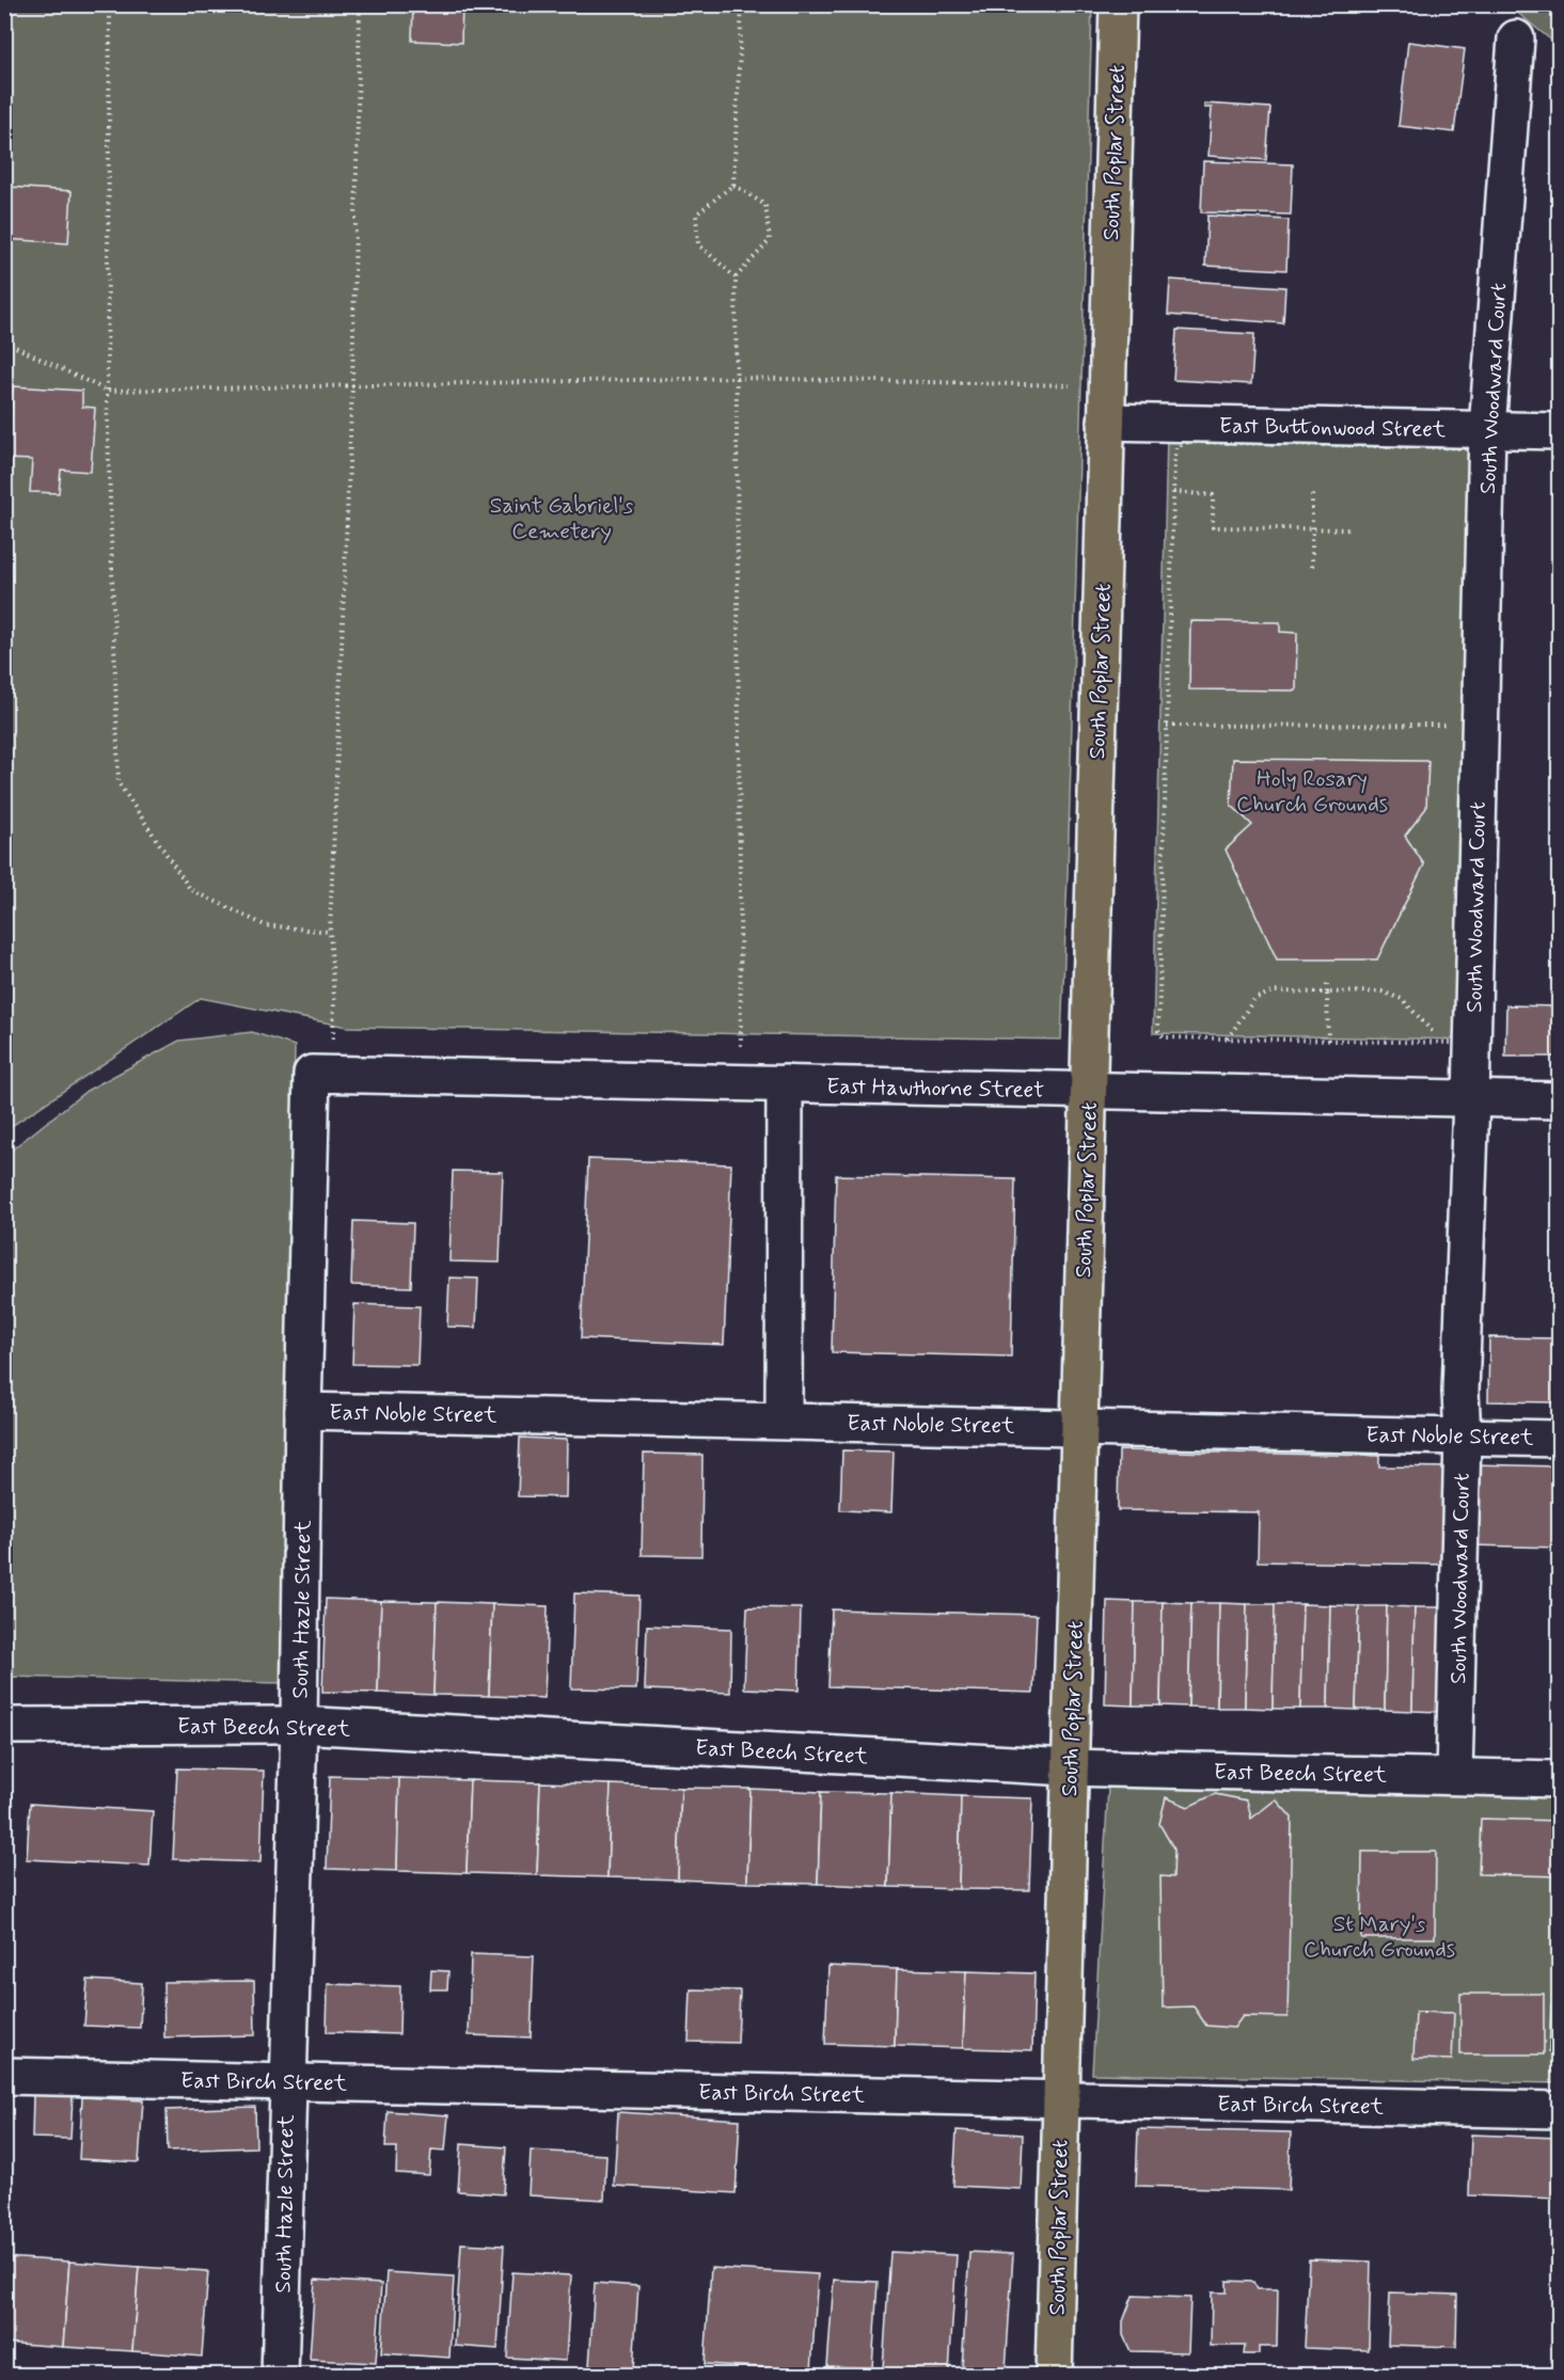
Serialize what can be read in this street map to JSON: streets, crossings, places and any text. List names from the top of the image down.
{
  "streets": {
    "main road": ["South Poplar Street"],
    "street": [
      "South Woodward Court",
      "East Buttonwood Street",
      "East Hawthorne Street",
      "East Noble Street",
      "South Hazle Street",
      "East Beech Street",
      "East Birch Street"
    ]
  },
  "crossings": [
    ["South Poplar Street", "East Buttonwood Street"],
    ["South Poplar Street", "East Hawthorne Street"],
    ["South Poplar Street", "East Noble Street"],
    ["South Poplar Street", "East Beech Street"],
    ["South Poplar Street", "East Birch Street"],
    ["South Woodward Court", "East Buttonwood Street"],
    ["South Woodward Court", "East Hawthorne Street"],
    ["South Woodward Court", "East Noble Street"],
    ["South Woodward Court", "East Beech Street"],
    ["East Hawthorne Street", "South Hazle Street"],
    ["East Noble Street", "South Hazle Street"],
    ["South Hazle Street", "East Beech Street"],
    ["South Hazle Street", "East Birch Street"]
  ],
  "parks": ["Saint Gabriel's Cemetery", "Holy Rosary Church Grounds", "St Mary's Church Grounds"]
}
